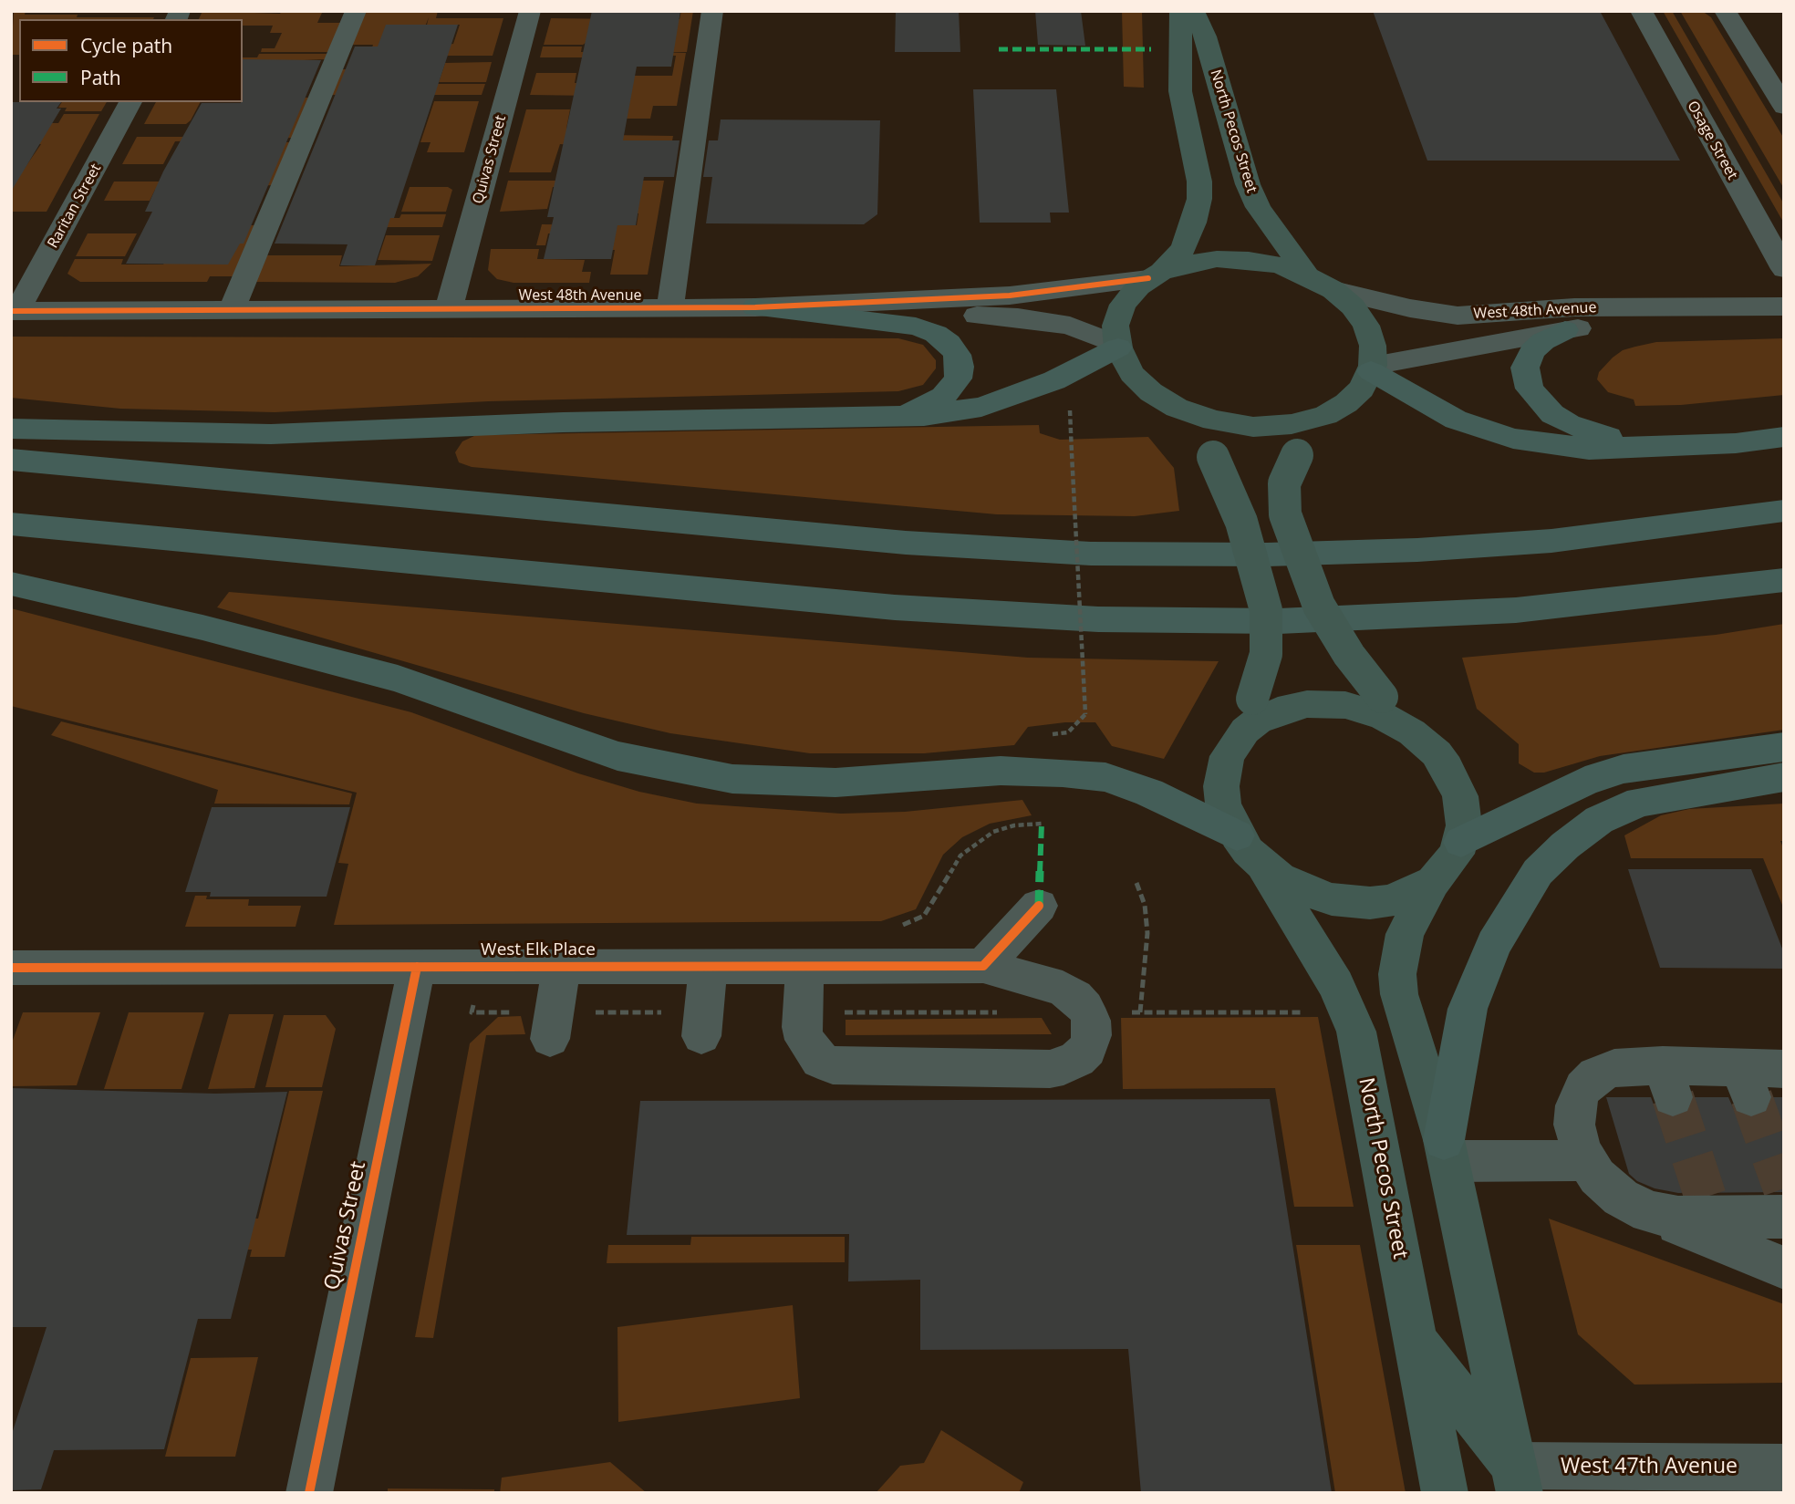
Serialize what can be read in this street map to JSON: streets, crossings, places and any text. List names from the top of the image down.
{
  "streets": {
    "main road": ["North Pecos Street"],
    "street": [
      "Osage Street",
      "Quivas Street",
      "Raritan Street",
      "West 48th Avenue",
      "West Elk Place",
      "West 47th Avenue"
    ]
  },
  "crossings": [
    ["North Pecos Street", "West 48th Avenue"],
    ["Quivas Street", "West 48th Avenue"],
    ["Quivas Street", "West Elk Place"],
    ["Raritan Street", "West 48th Avenue"]
  ],
  "legend": ["Cycle path", "Path"]
}
